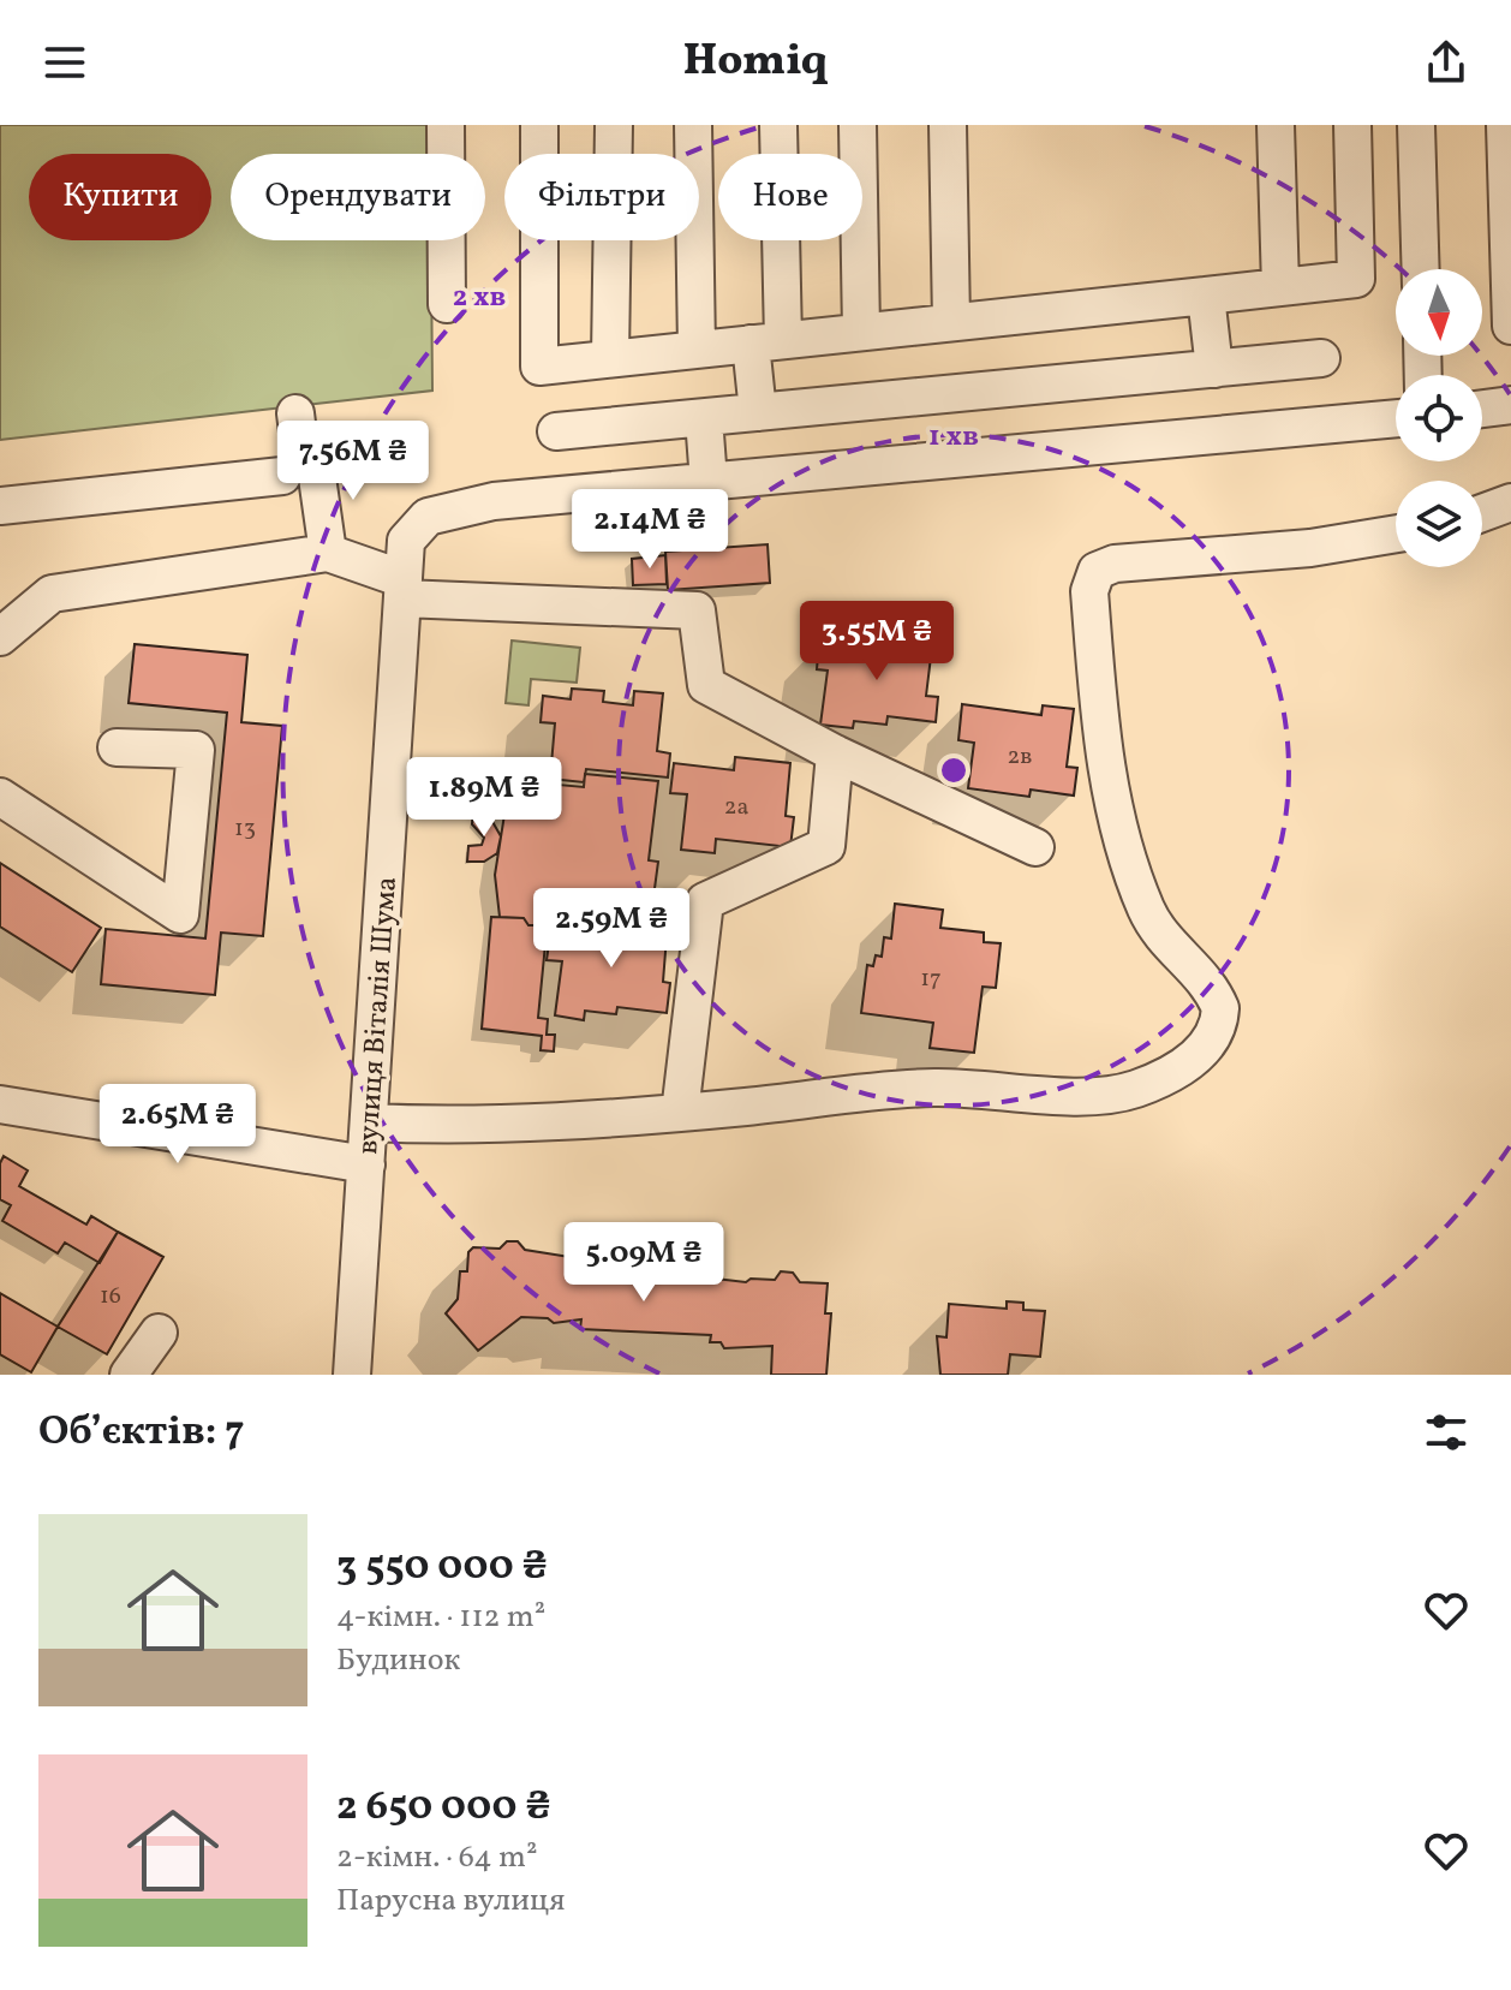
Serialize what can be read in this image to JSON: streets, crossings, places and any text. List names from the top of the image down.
{
  "streets": {
    "street": ["вулиця Віталія Шума"]
  },
  "house_numbers": [
    "2в",
    "2а",
    "13",
    "17",
    "16"
  ],
  "north": "bottom",
  "page": {
    "header": "Homiq",
    "chip": [
      "Купити",
      "Орендувати",
      "Фільтри",
      "Нове"
    ],
    "price": [
      "7.56M ₴",
      "2.14M ₴",
      "3.55M ₴",
      "1.89M ₴",
      "2.59M ₴",
      "2.65M ₴",
      "5.09M ₴"
    ],
    "heading": "Об’єктів: 7",
    "list": [
      {
        "name": "3 550 000 ₴",
        "note": "4-кімн. · 112 m² · Будинок"
      },
      {
        "name": "2 650 000 ₴",
        "note": "2-кімн. · 64 m² · Парусна вулиця"
      }
    ]
  },
  "rings": ["2 хв", "1 хв"]
}
